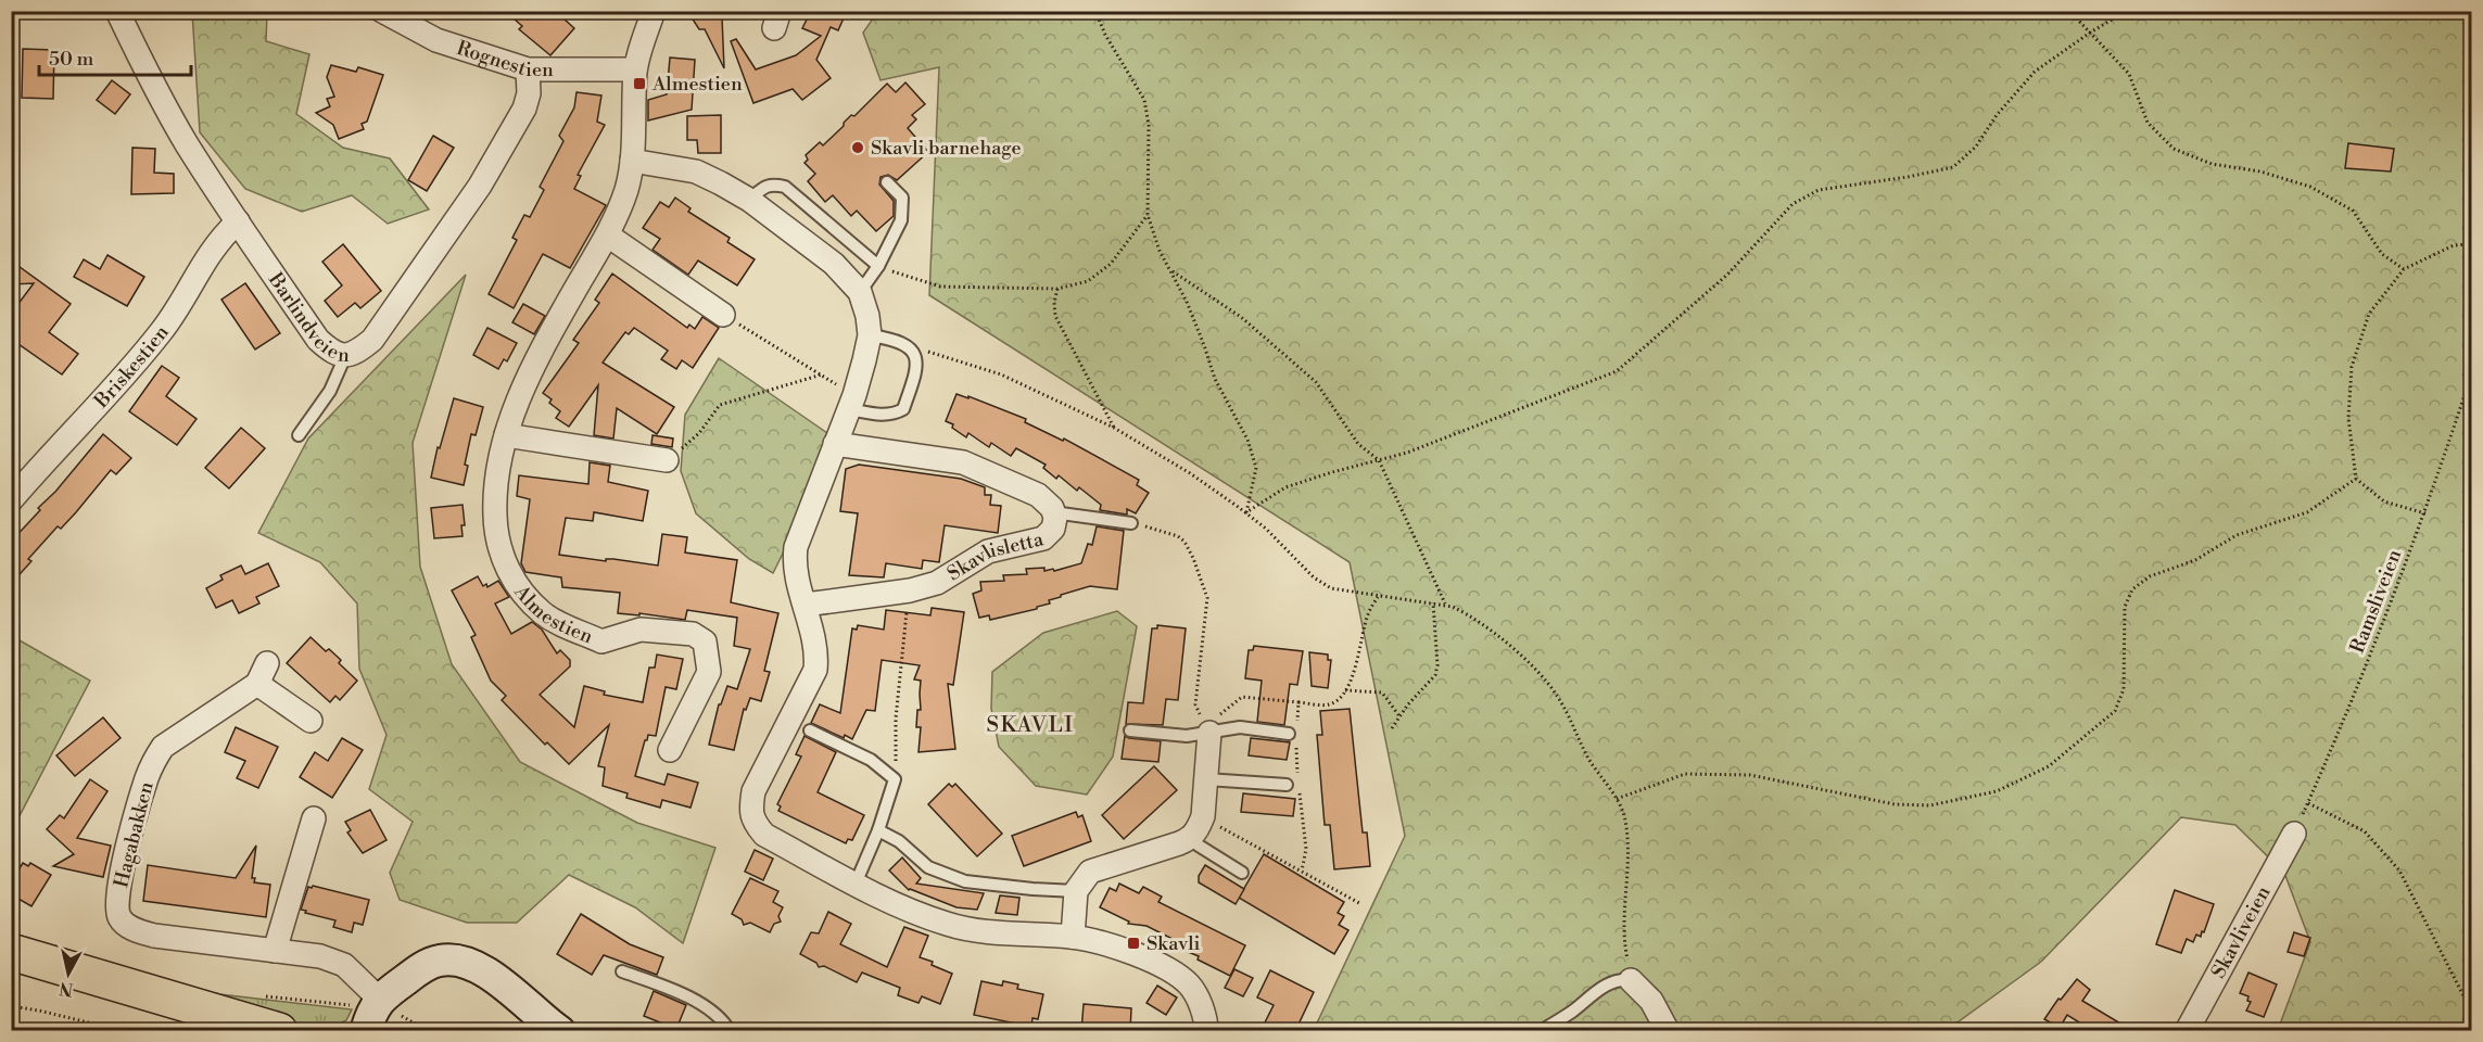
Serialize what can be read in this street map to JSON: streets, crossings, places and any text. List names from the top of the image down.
{
  "streets": {
    "street": [
      "Rognestien",
      "Barlindveien",
      "Briskestien",
      "Skavlisletta",
      "Almestien",
      "Hagabakken",
      "Skavliveien"
    ],
    "path": ["Ramsliveien"]
  },
  "crossings": [
    ["Rognestien", "Barlindveien"],
    ["Rognestien", "Almestien"],
    ["Barlindveien", "Briskestien"],
    ["Ramsliveien", "Skavliveien"]
  ],
  "districts": ["SKAVLI"],
  "places": {
    "transit": ["Almestien", "Skavli"],
    "other": ["Skavli barnehage"]
  },
  "scale_bar": "50 m",
  "north": "bottom"
}
